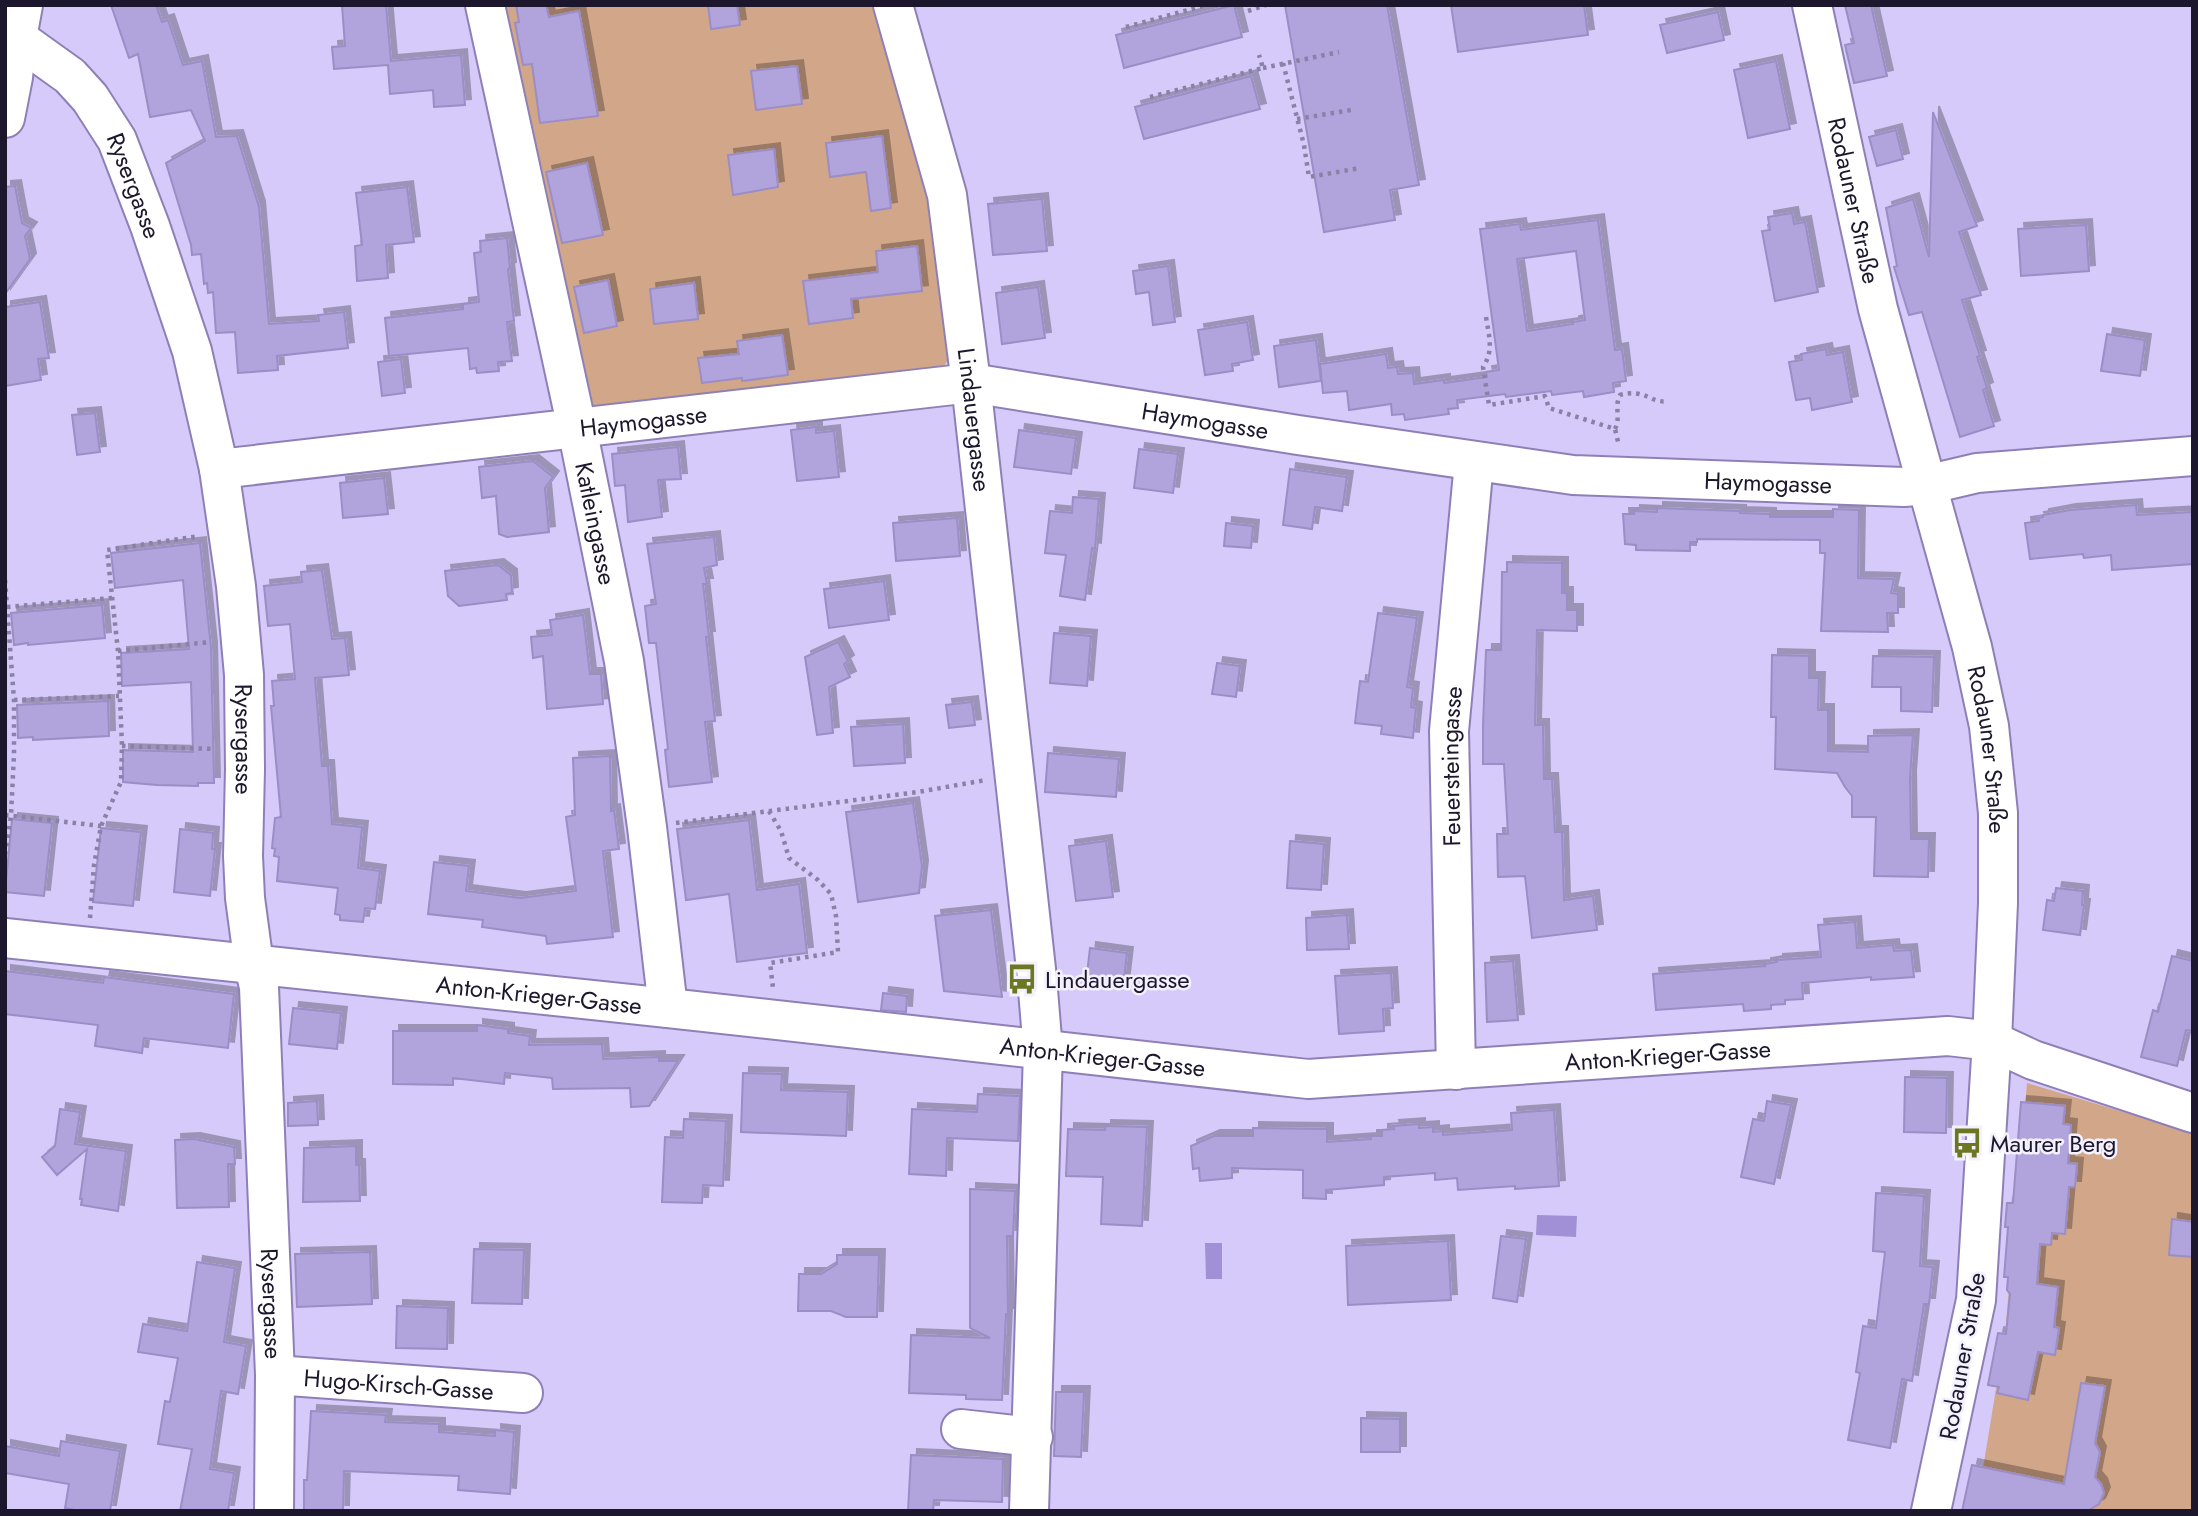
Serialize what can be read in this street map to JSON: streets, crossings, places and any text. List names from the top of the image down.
{
  "streets": {
    "street": [
      "Rysergasse",
      "Rodauner Straße",
      "Lindauergasse",
      "Haymogasse",
      "Katleingasse",
      "Feuersteingasse",
      "Anton-Krieger-Gasse",
      "Hugo-Kirsch-Gasse"
    ]
  },
  "crossings": [
    ["Rysergasse", "Haymogasse"],
    ["Rysergasse", "Anton-Krieger-Gasse"],
    ["Rysergasse", "Hugo-Kirsch-Gasse"],
    ["Rodauner Straße", "Haymogasse"],
    ["Rodauner Straße", "Anton-Krieger-Gasse"],
    ["Lindauergasse", "Haymogasse"],
    ["Lindauergasse", "Anton-Krieger-Gasse"],
    ["Haymogasse", "Katleingasse"],
    ["Haymogasse", "Feuersteingasse"],
    ["Katleingasse", "Anton-Krieger-Gasse"],
    ["Feuersteingasse", "Anton-Krieger-Gasse"]
  ],
  "places": {
    "bus stop": ["Lindauergasse", "Maurer Berg"]
  }
}
